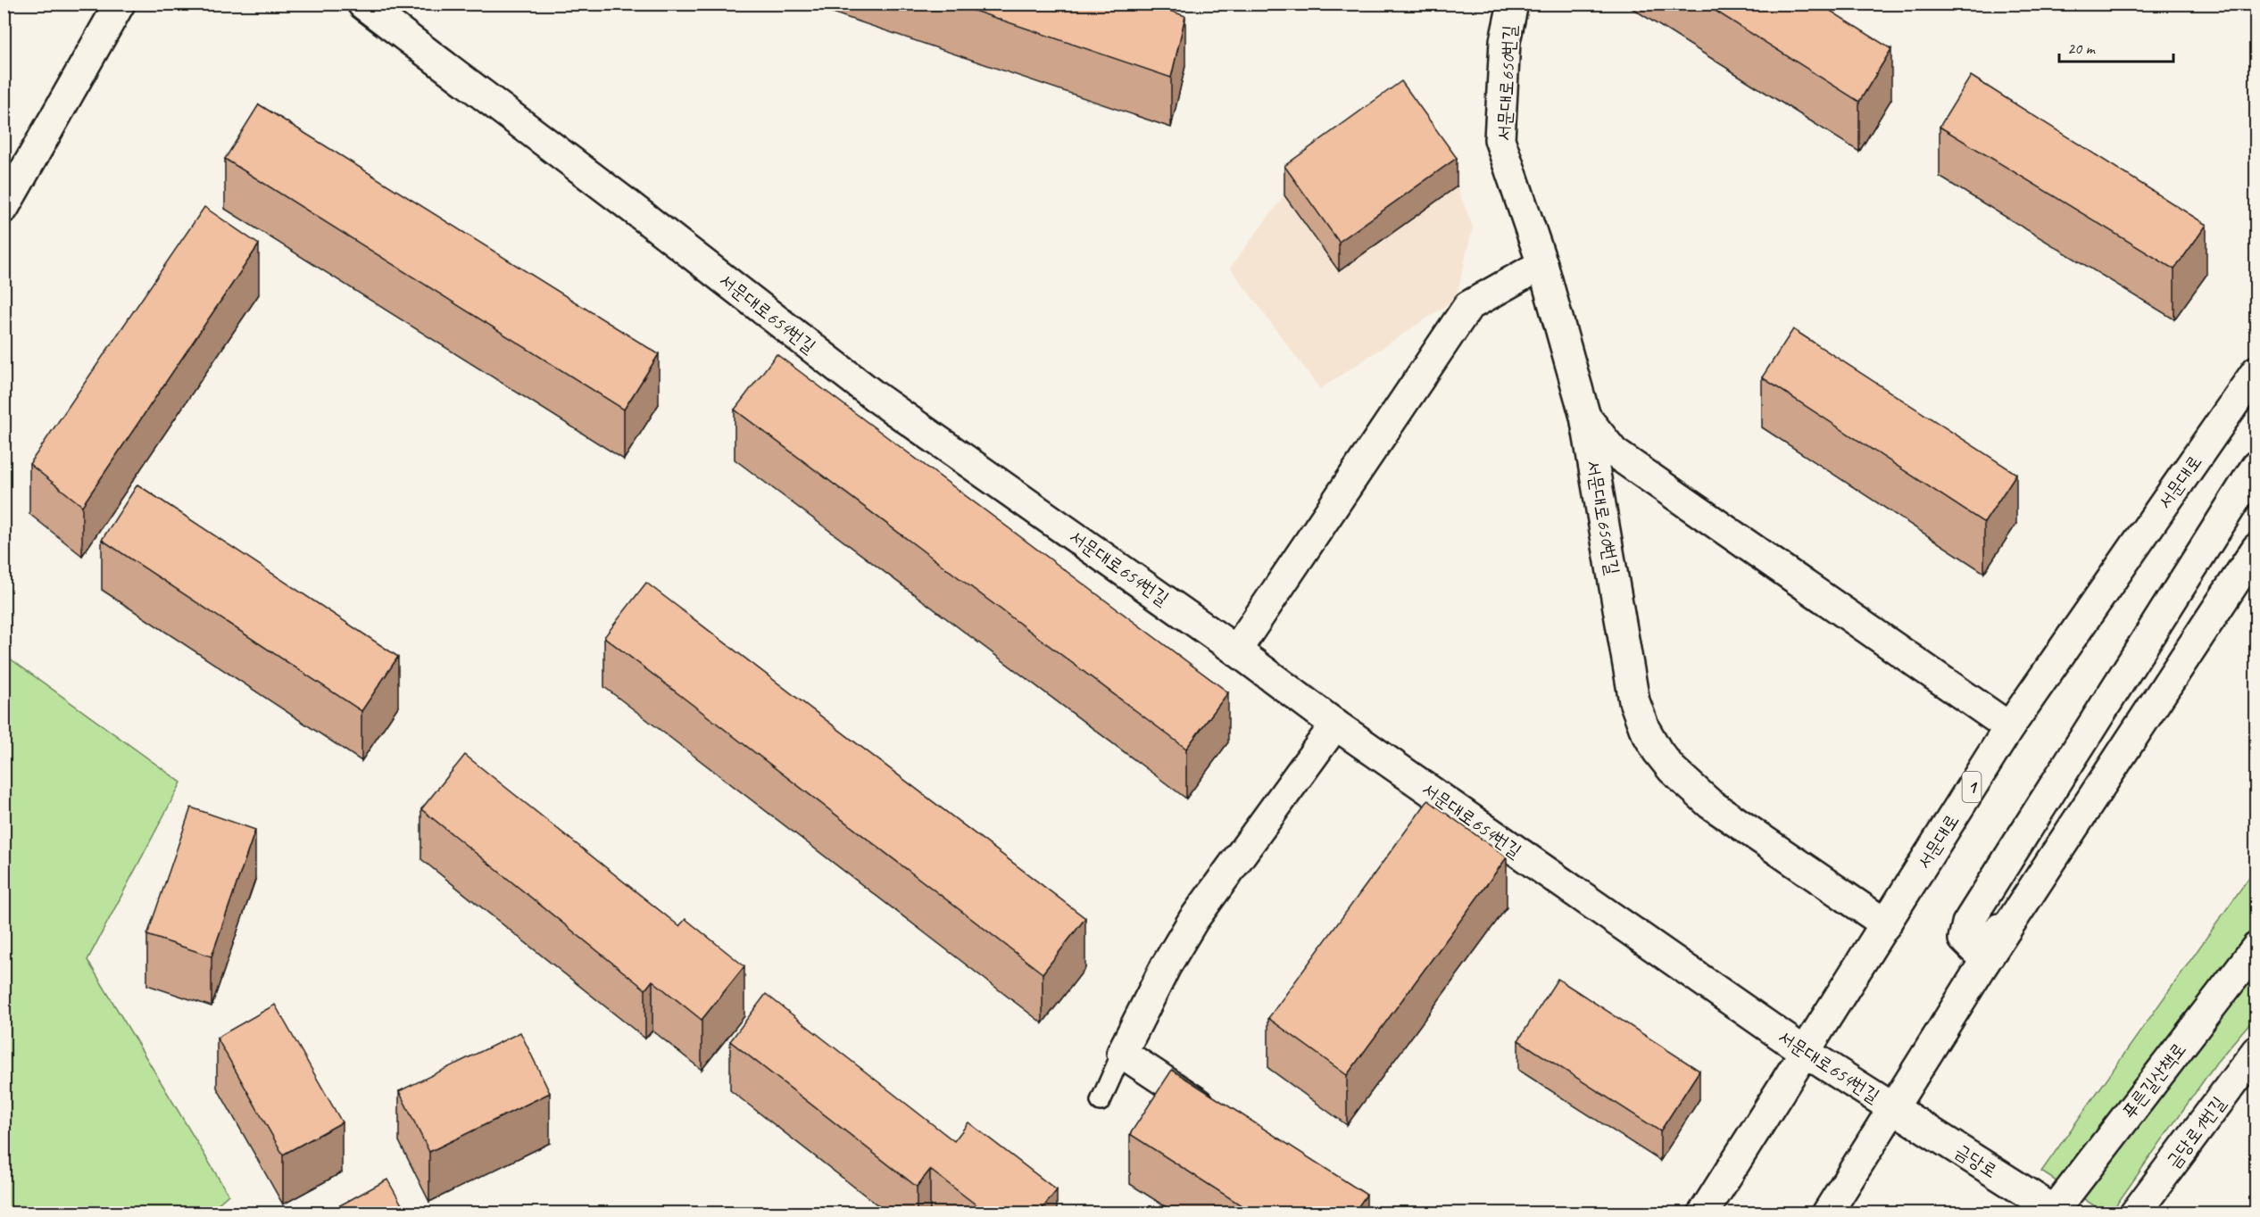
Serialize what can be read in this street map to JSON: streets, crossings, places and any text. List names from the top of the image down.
{
  "streets": {
    "street": [
      "서문대로650번길",
      "서문대로654번길",
      "서문대로",
      "1",
      "푸른길산책로",
      "금당로1번길",
      "금당로"
    ]
  },
  "crossings": [
    ["서문대로650번길", "서문대로"],
    ["서문대로654번길", "서문대로"],
    ["서문대로654번길", "금당로"],
    ["푸른길산책로", "금당로"]
  ],
  "scale_bar": "20 m"
}
